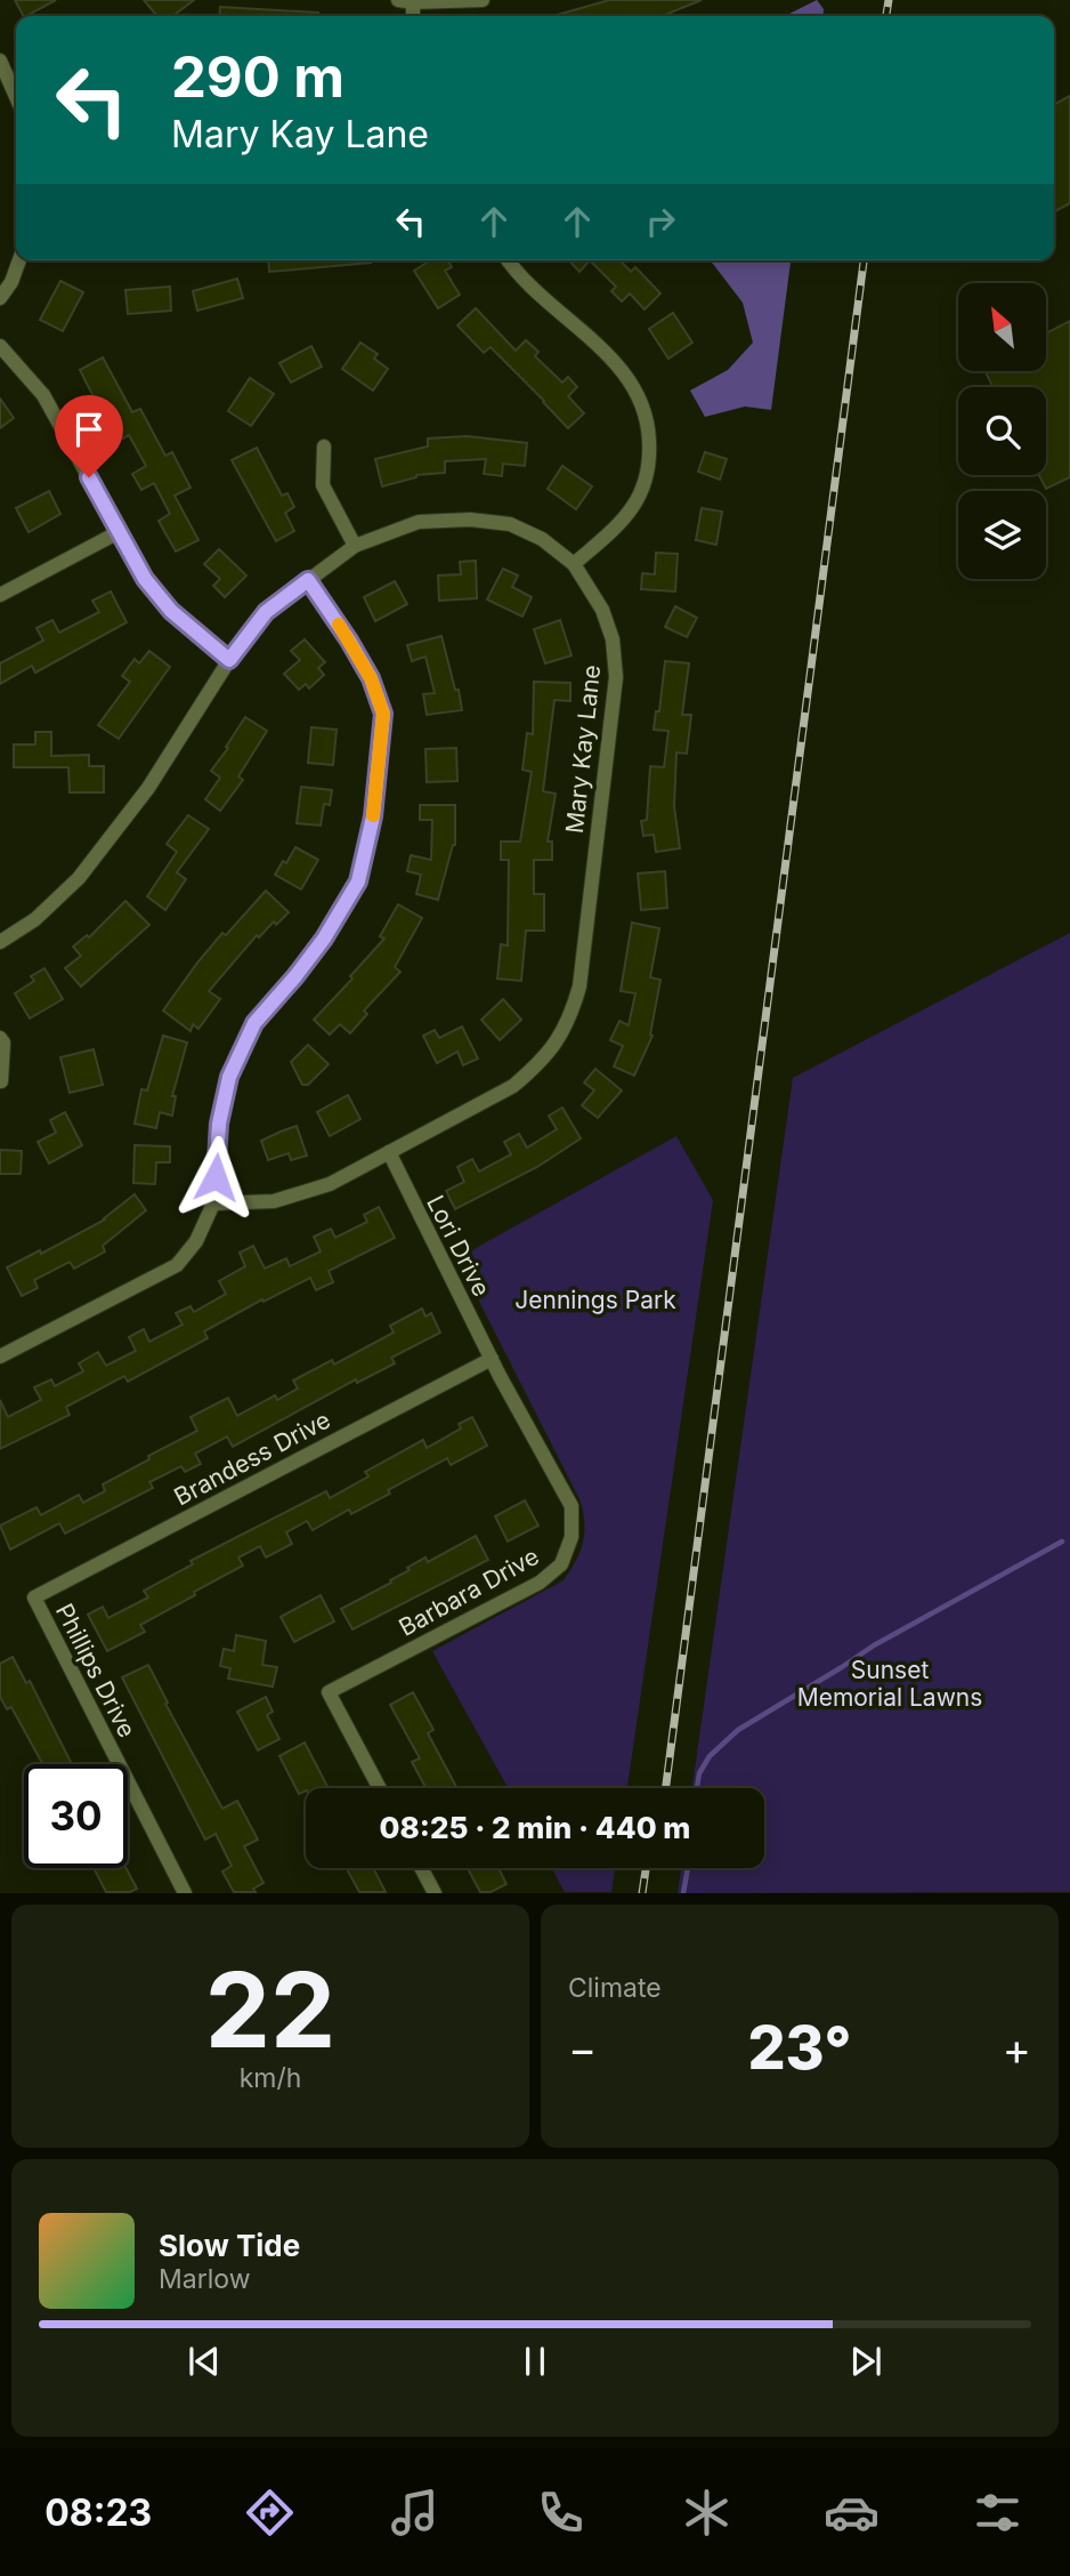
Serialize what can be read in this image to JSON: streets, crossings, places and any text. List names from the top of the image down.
{
  "streets": {
    "street": [
      "Mary Kay Lane",
      "Lori Drive",
      "Brandess Drive",
      "Barbara Drive",
      "Phillips Drive"
    ]
  },
  "crossings": [
    ["Mary Kay Lane", "Lori Drive"],
    ["Lori Drive", "Brandess Drive"],
    ["Lori Drive", "Barbara Drive"],
    ["Brandess Drive", "Phillips Drive"]
  ],
  "parks": ["Jennings Park", "Sunset Memorial Lawns"],
  "north": "top left",
  "page": {
    "turn": ["290 m", "Mary Kay Lane"],
    "limit": "30",
    "trip": "08:25 · 2 min · 440 m",
    "tile": [
      ["22", "km/h"],
      "Climate"
    ],
    "heat": ["−", "23°", "+"],
    "song": ["Slow Tide", "Marlow"],
    "tabs": "08:23"
  }
}
